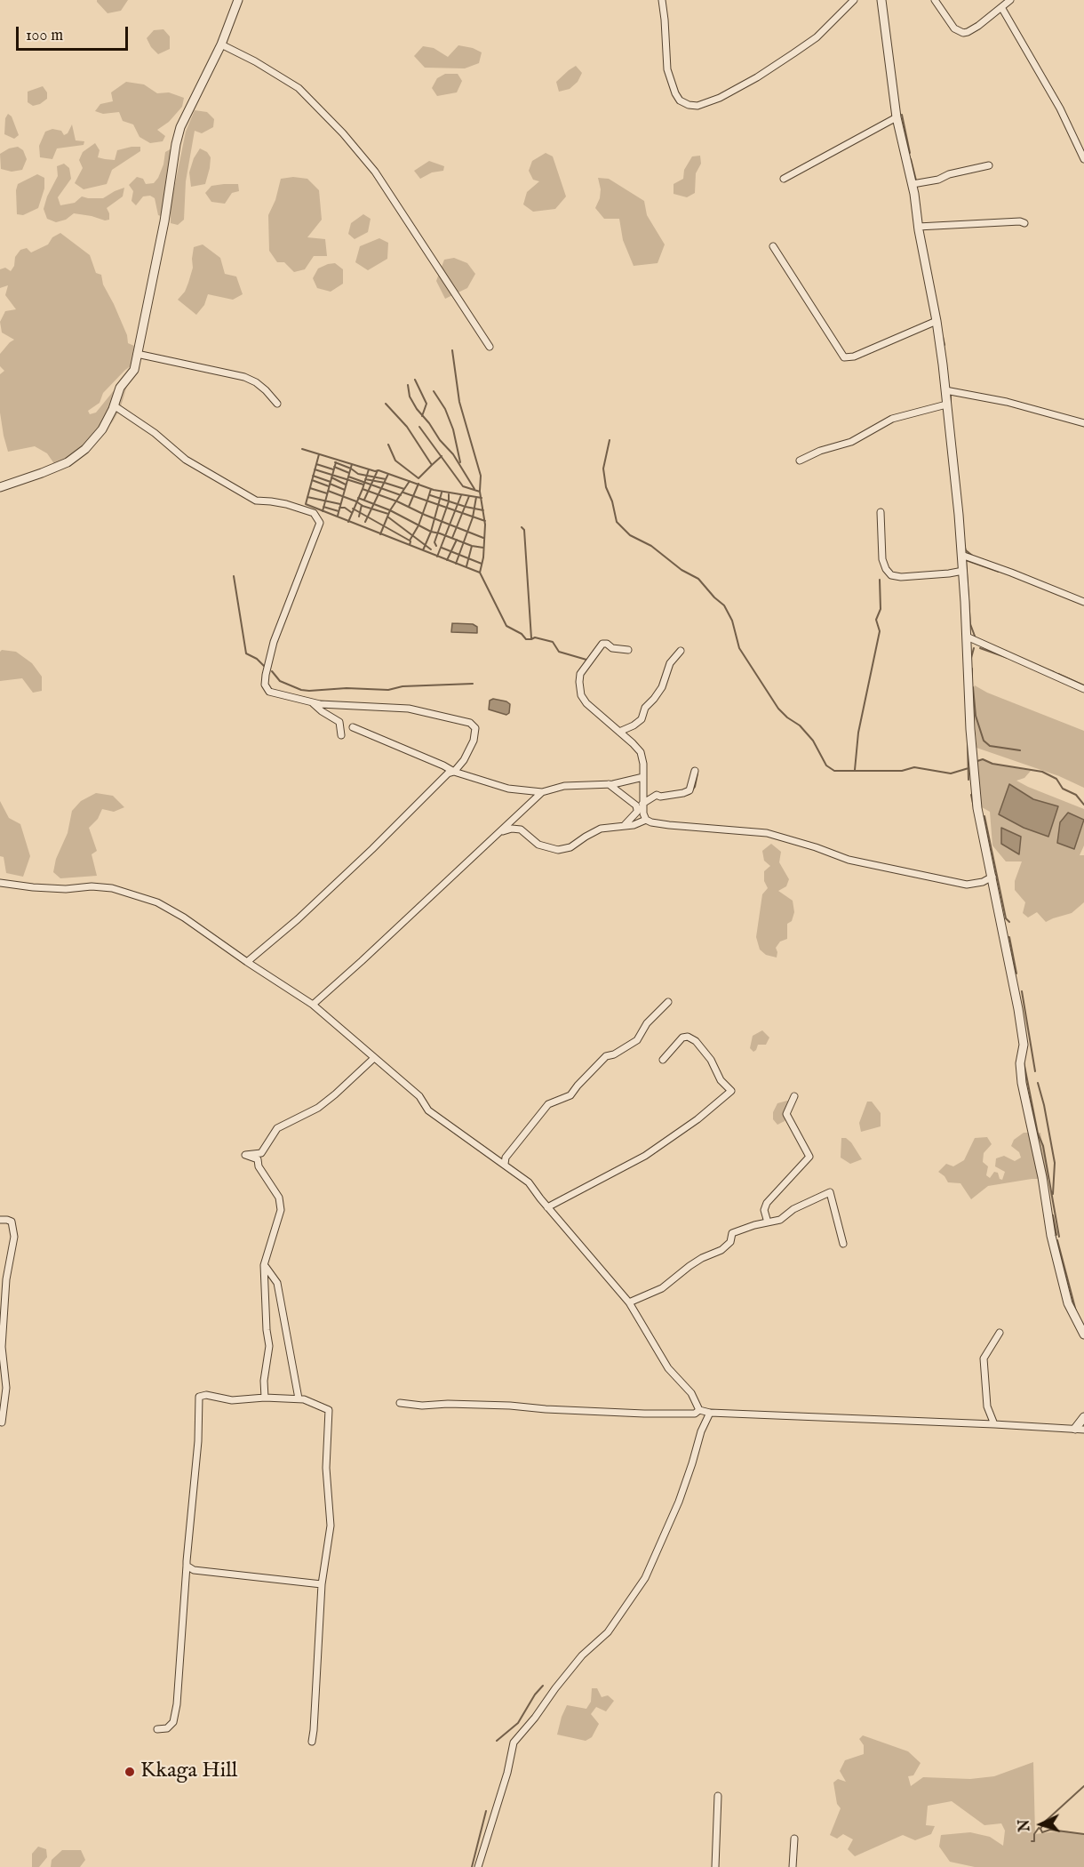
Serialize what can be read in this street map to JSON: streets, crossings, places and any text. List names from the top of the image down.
{
  "places": ["Kkaga Hill"],
  "scale_bar": "100 m",
  "north": "left"
}
